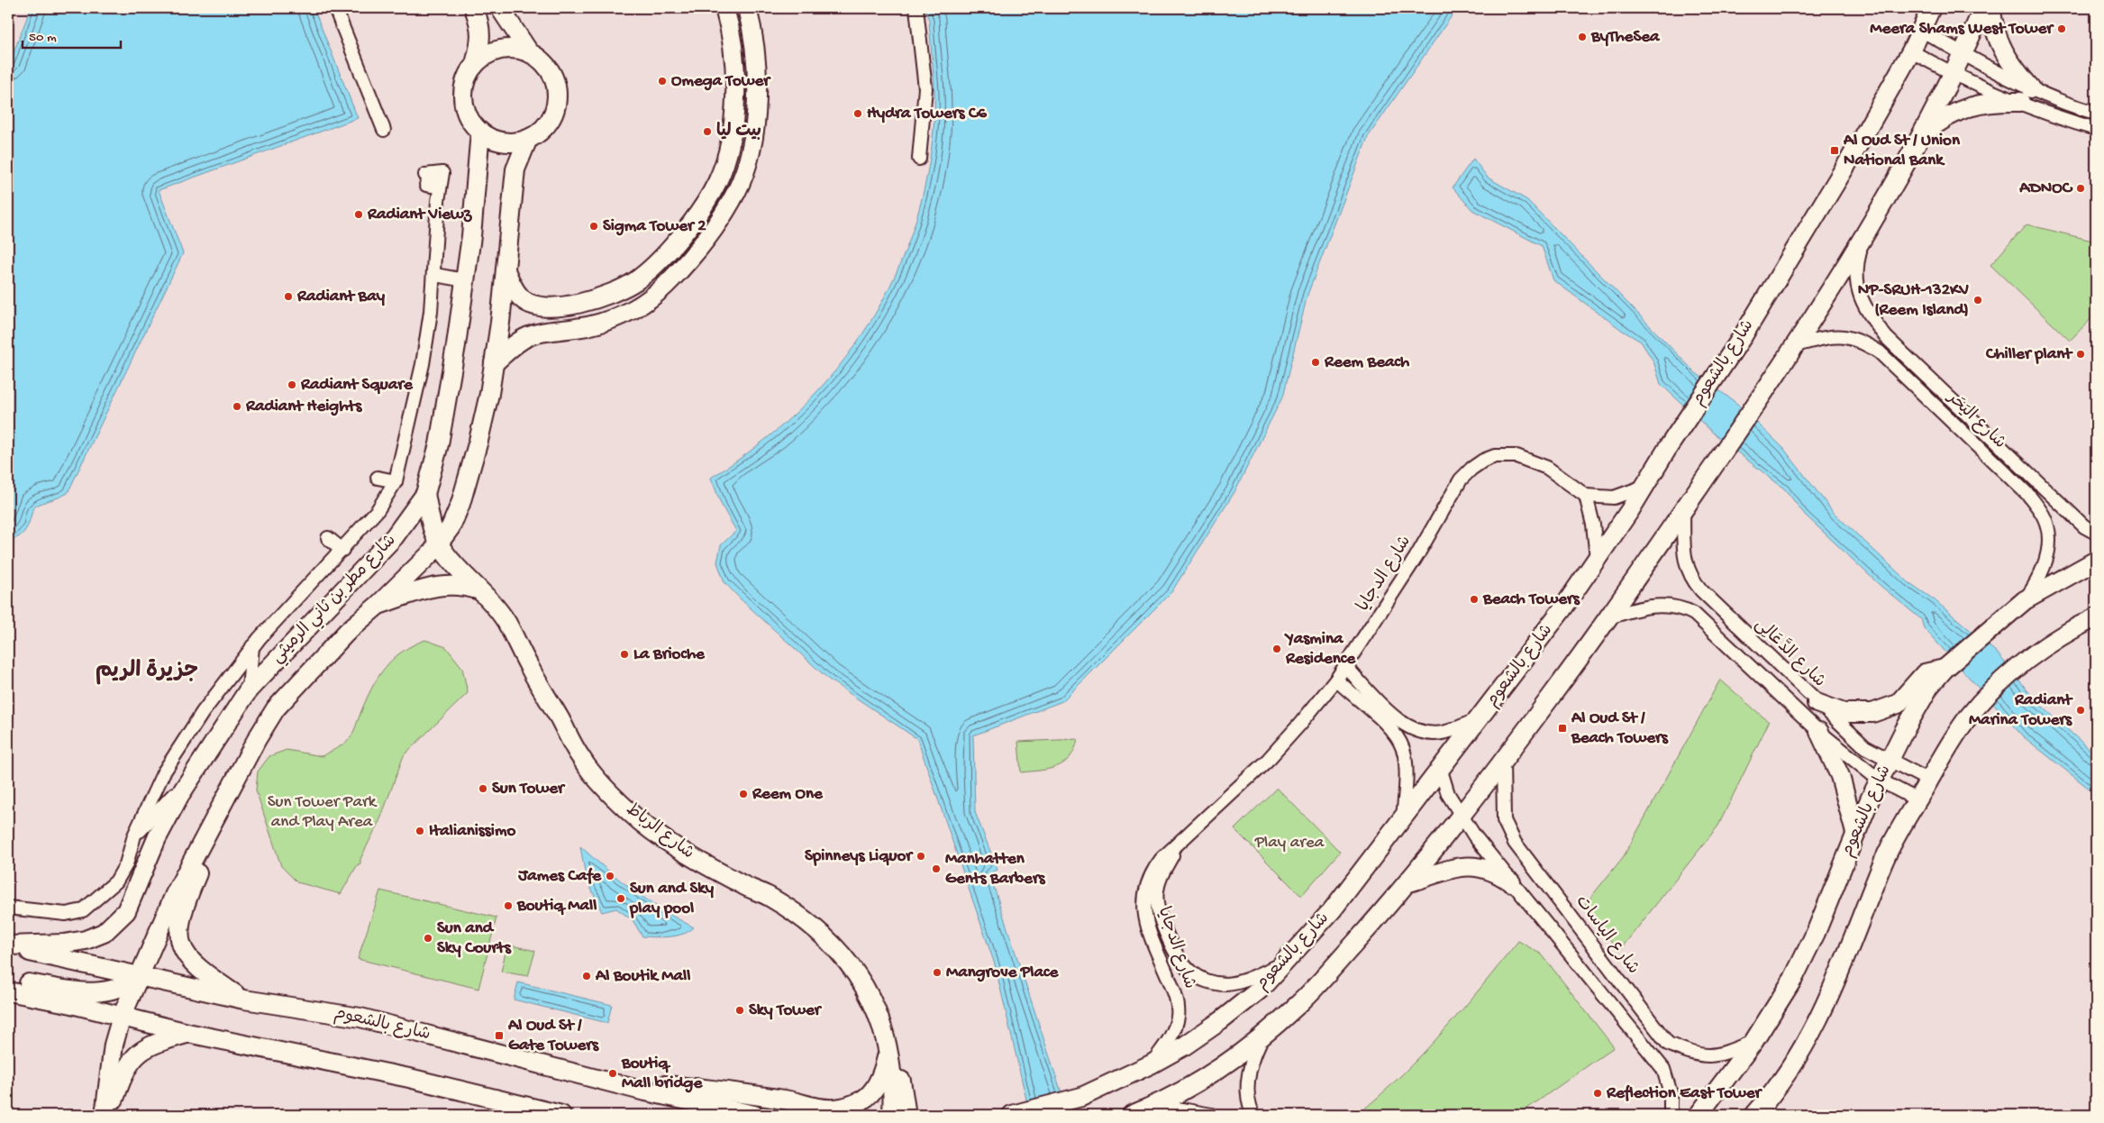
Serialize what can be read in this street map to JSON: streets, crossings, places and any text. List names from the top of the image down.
{
  "streets": {
    "main road": ["شارع بالشعوم", "شارع مطر بن ثاني الرميثي", "شارع الرباط"],
    "street": [
      "شارع اليَحَر",
      "شارع الدجايا",
      "شارع الدَّعَالِى",
      "شارع الياسات"
    ]
  },
  "crossings": [
    ["شارع بالشعوم", "شارع اليَحَر"],
    ["شارع بالشعوم", "شارع الدجايا"],
    ["شارع بالشعوم", "شارع مطر بن ثاني الرميثي"],
    ["شارع بالشعوم", "شارع الدَّعَالِى"],
    ["شارع بالشعوم", "شارع الياسات"],
    ["شارع مطر بن ثاني الرميثي", "شارع الرباط"]
  ],
  "districts": ["جزيرة الريم"],
  "parks": ["Sun Tower Park and Play Area", "Play area"],
  "places": {
    "other": [
      "Meera Shams West Tower",
      "ByTheSea",
      "Omega Tower",
      "Hydra Towers C6",
      "بيت ليا",
      "ADNOC",
      "Radiant Viewz",
      "Sigma Tower 2",
      "Radiant Bay",
      "NP-SRUH-132KV (Reem Island)",
      "Chiller plant",
      "Reem Beach",
      "Radiant Square",
      "Radiant Heights",
      "Beach Towers",
      "Yasmina Residence",
      "La Brioche",
      "Radiant Marina Towers",
      "Sun Tower",
      "Reem One",
      "Italianissimo",
      "Spinneys Liquor",
      "Manhatten Gents Barbers",
      "James Cafe",
      "Sun and Sky play pool",
      "Boutiq Mall",
      "Sun and Sky Courts",
      "Mangrove Place",
      "Al Boutik Mall",
      "Sky Tower",
      "Boutiq Mall bridge",
      "Reflection East Tower"
    ],
    "transit": ["Al Oud St / Union National Bank", "Al Oud St / Beach Towers", "Al Oud St / Gate Towers"]
  },
  "scale_bar": "50 m"
}
